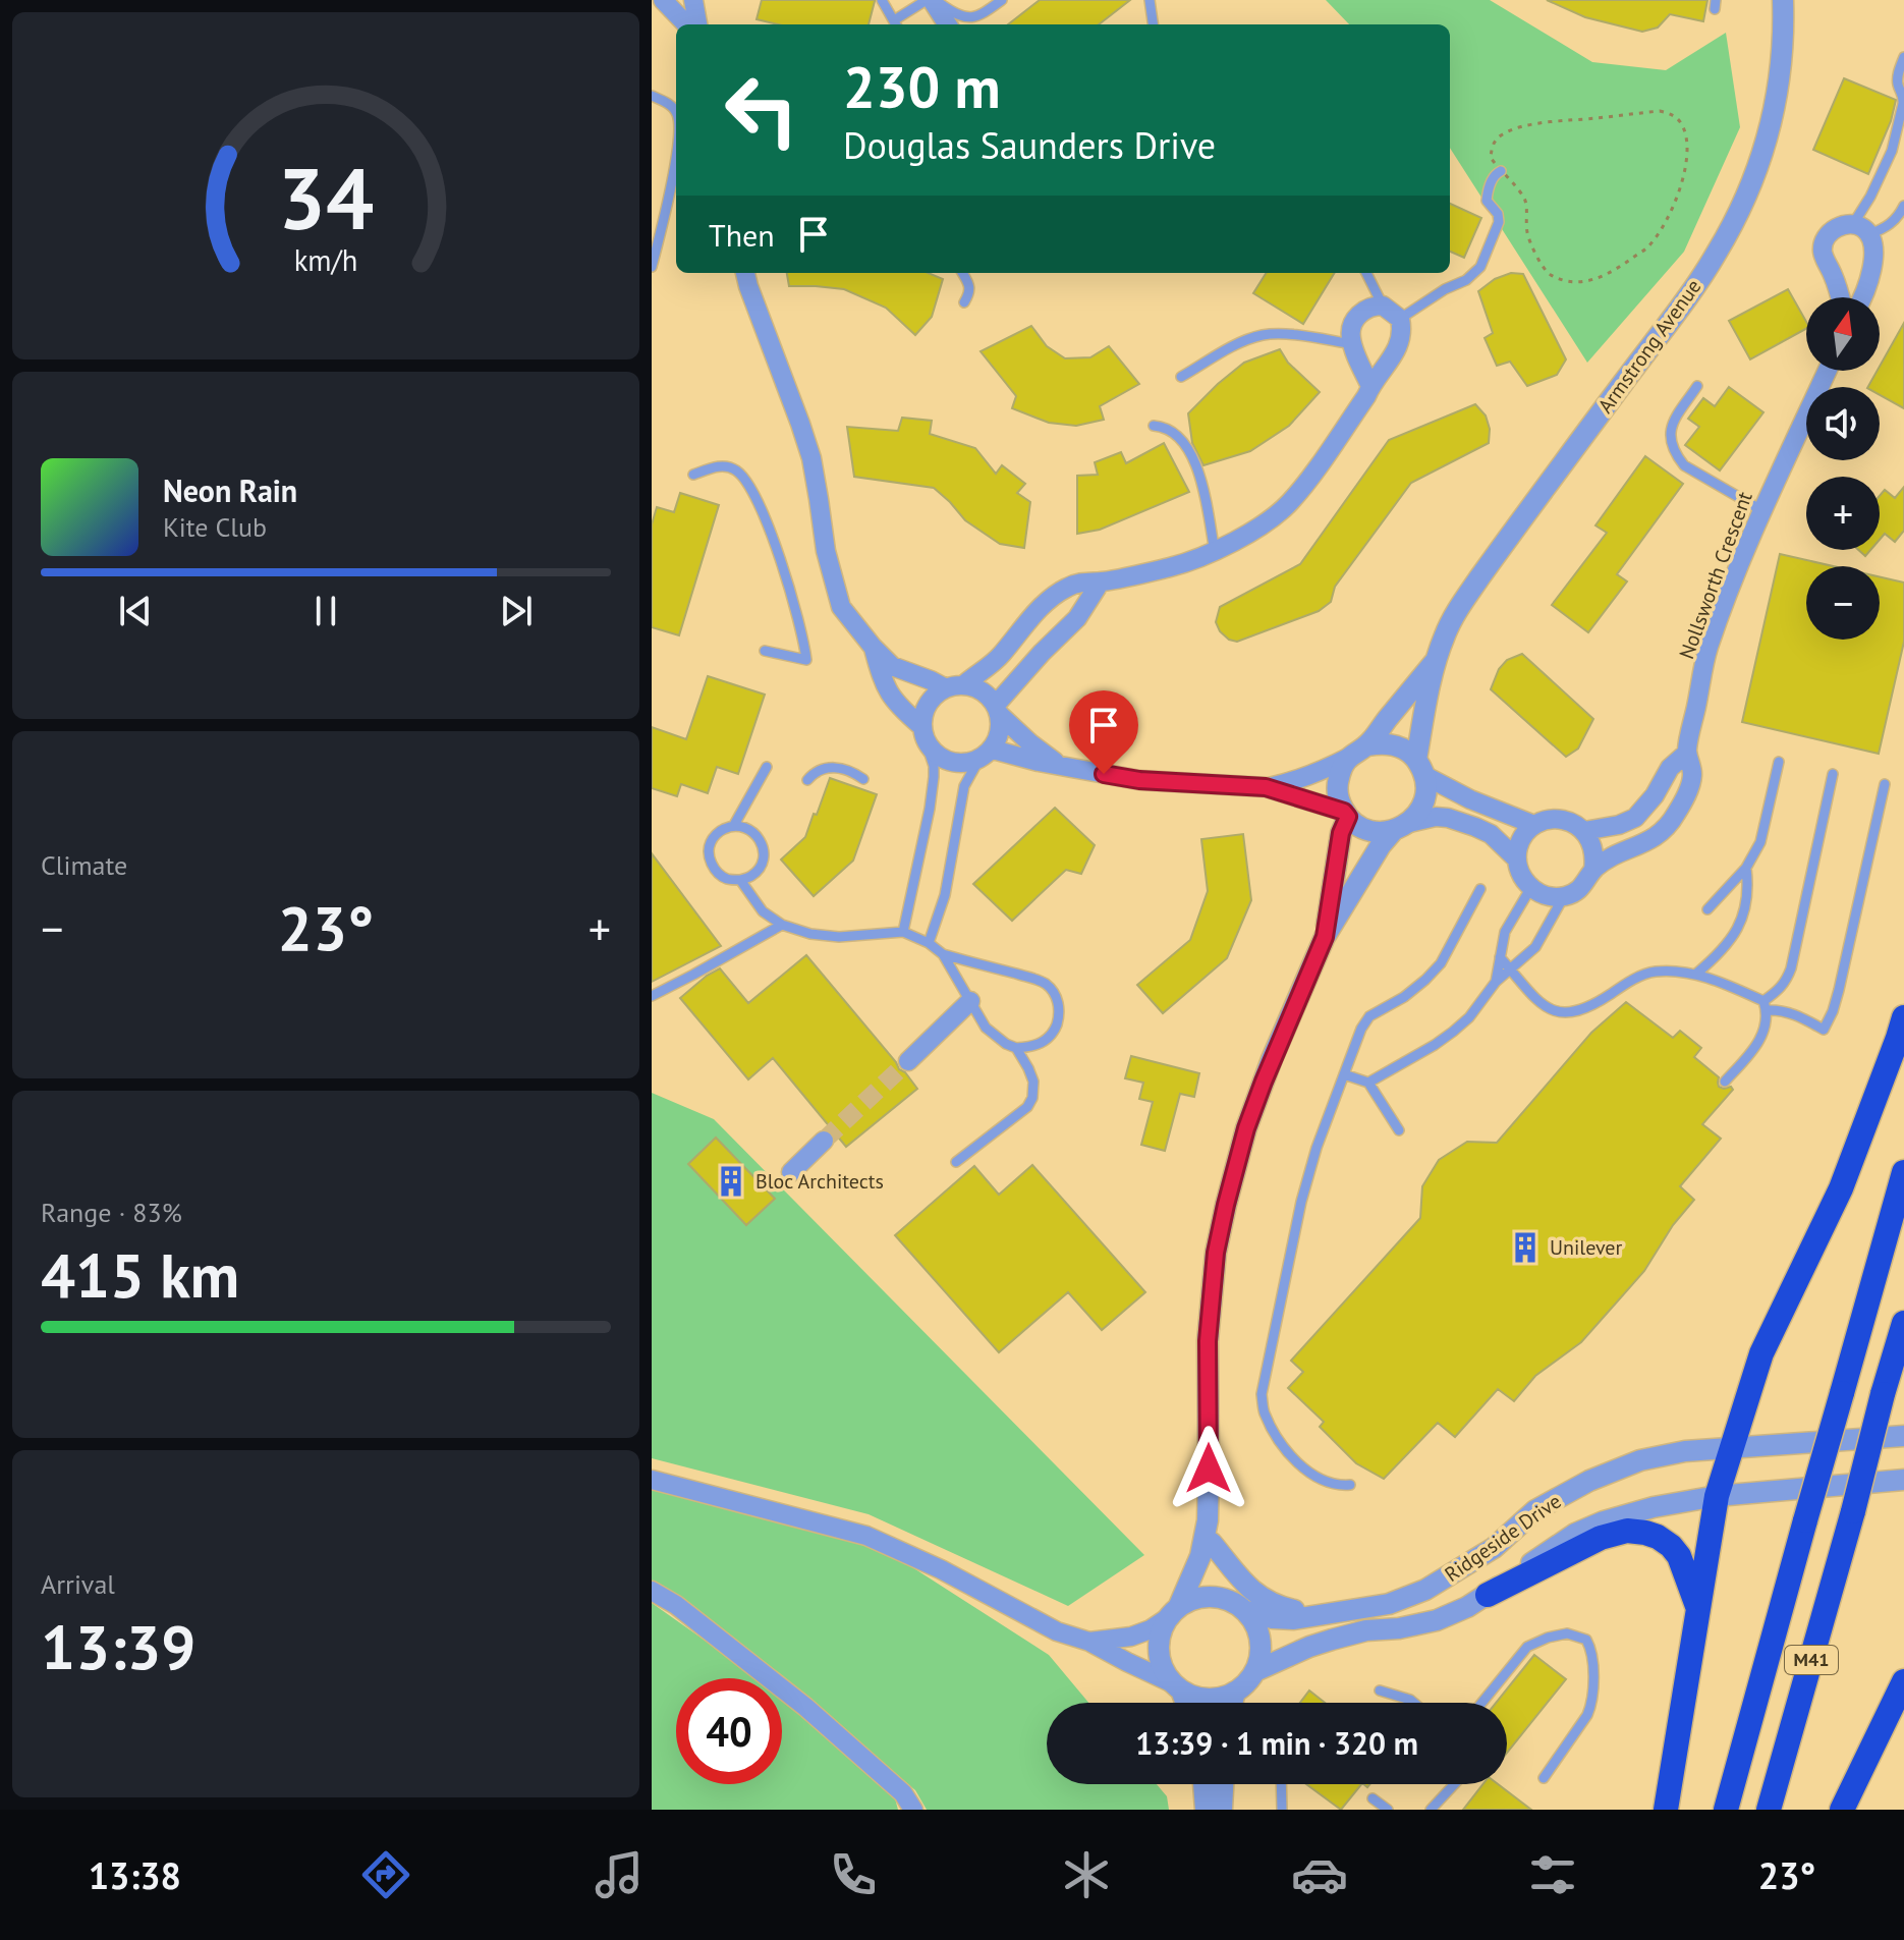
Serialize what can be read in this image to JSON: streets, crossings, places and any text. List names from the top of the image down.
{
  "streets": {
    "highway": ["M41"],
    "street": ["Armstrong Avenue", "Nollsworth Crescent", "Ridgeside Drive"]
  },
  "places": {
    "building": ["Bloc Architects", "Unilever"]
  },
  "north": "top",
  "page": {
    "turn": ["230 m", "Douglas Saunders Drive"],
    "then": "Then",
    "map_buttons": ["+", "−"],
    "song": ["Neon Rain", "Kite Club"],
    "tile": [
      "Climate",
      ["Range · 83%", "415 km"],
      ["Arrival", "13:39"]
    ],
    "heat": ["−", "23°", "+"],
    "limit": "40",
    "trip": "13:39 · 1 min · 320 m",
    "tabs": ["13:38", "23°"],
    "gauge": ["34", "km/h"]
  }
}
